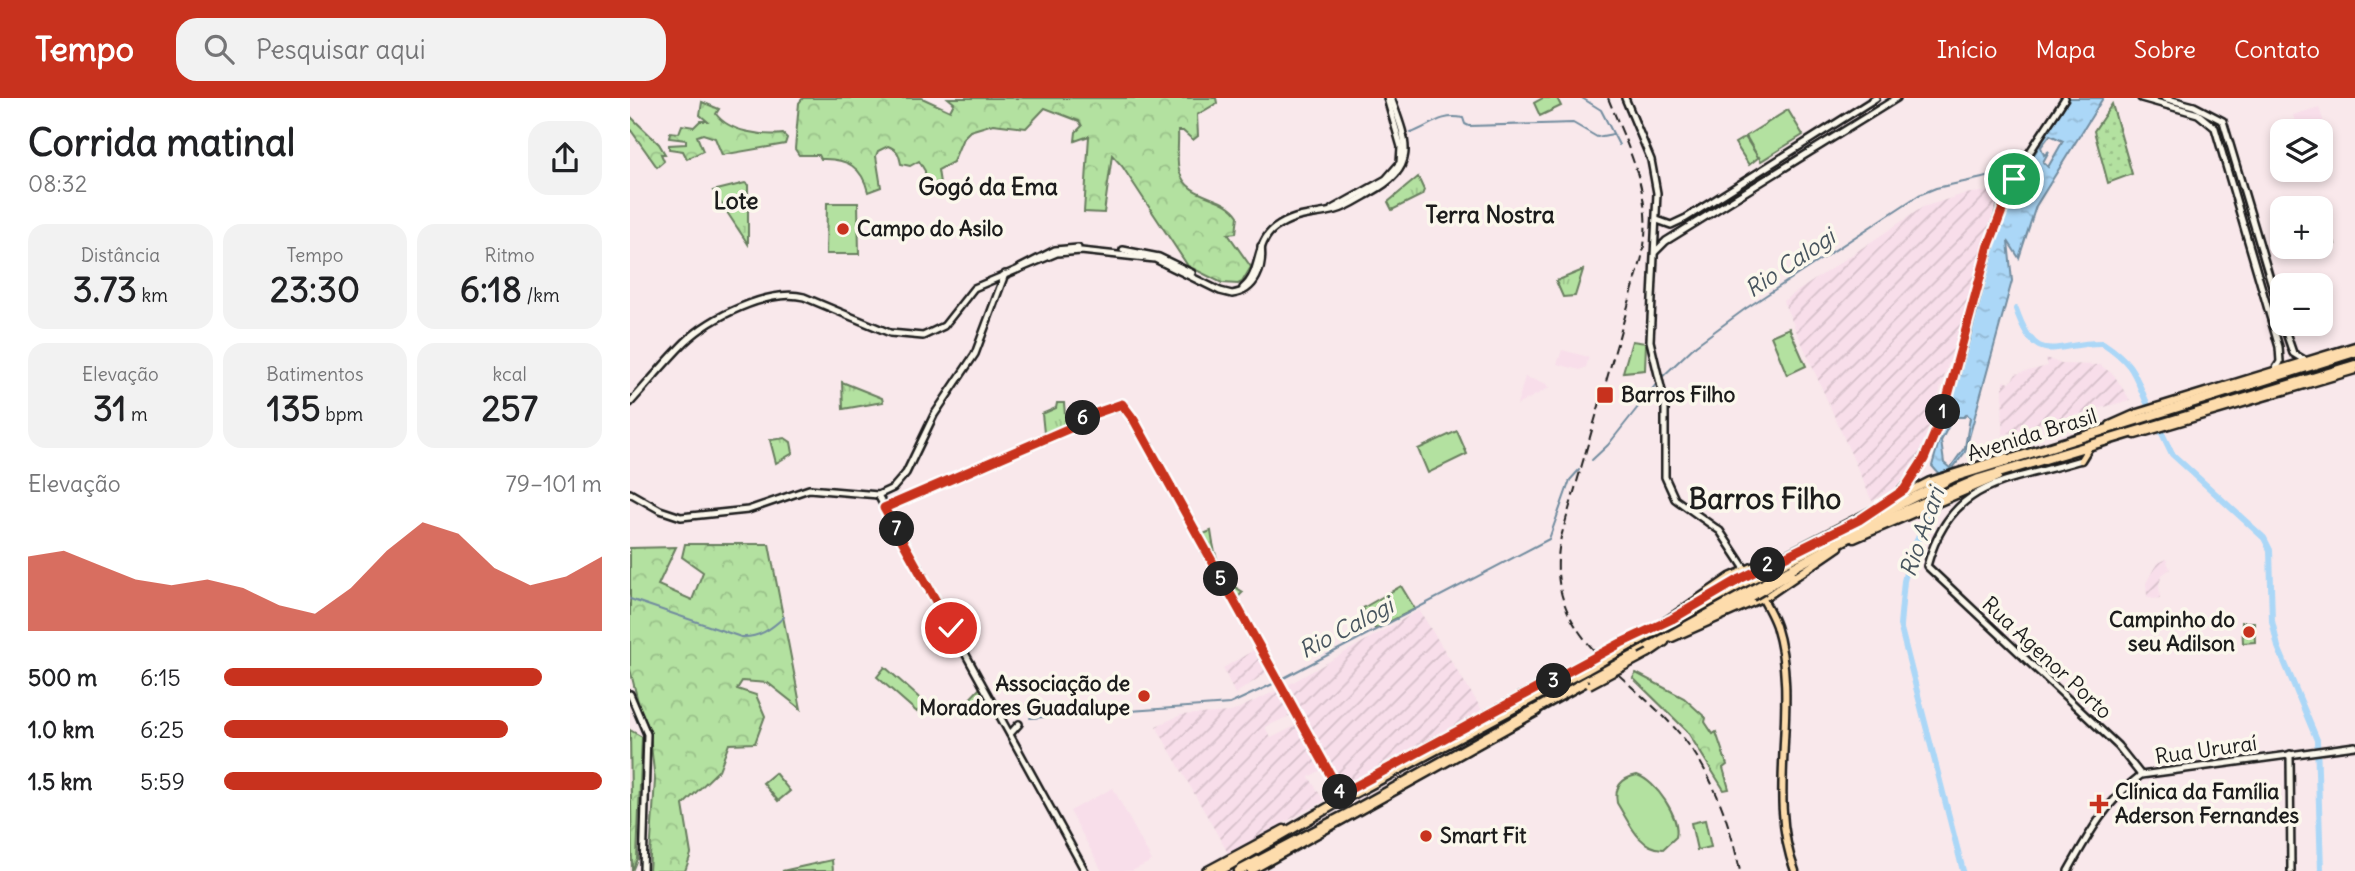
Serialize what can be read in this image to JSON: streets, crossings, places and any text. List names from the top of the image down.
{
  "streets": {
    "highway": ["Avenida Brasil"],
    "main road": ["Rua Agenor Porto", "Rua Ururaí"]
  },
  "crossings": [
    ["Avenida Brasil", "Rua Agenor Porto"],
    ["Rua Agenor Porto", "Rua Ururaí"]
  ],
  "districts": [
    "Gogó da Ema",
    "Lote",
    "Terra Nostra",
    "Barros Filho"
  ],
  "water": ["Rio Calogi", "Rio Acari"],
  "places": {
    "other": [
      "Campo do Asilo",
      "Campinho do seu Adilson",
      "Associação de Moradores Guadalupe",
      "Smart Fit"
    ],
    "transit": ["Barros Filho"],
    "health": ["Clínica da Família Aderson Fernandes"]
  },
  "page": {
    "header": "Tempo",
    "search": "Pesquisar aqui",
    "nav": [
      "Início",
      "Mapa",
      "Sobre",
      "Contato"
    ],
    "heading": ["Corrida matinal", "08:32"],
    "map_buttons": ["+", "−"],
    "stats": [
      ["Distância", "3.73 km"],
      ["Tempo", "23:30"],
      ["Ritmo", "6:18 /km"],
      ["Elevação", "31 m"],
      ["Batimentos", "135 bpm"],
      ["kcal", "257"]
    ],
    "pins": [
      "1",
      "6",
      "7",
      "2",
      "5",
      "3",
      "4"
    ],
    "chart": ["Elevação", "79–101 m"],
    "list": [
      {
        "name": "500 m",
        "note": "6:15"
      },
      {
        "name": "1.0 km",
        "note": "6:25"
      },
      {
        "name": "1.5 km",
        "note": "5:59"
      }
    ]
  }
}
